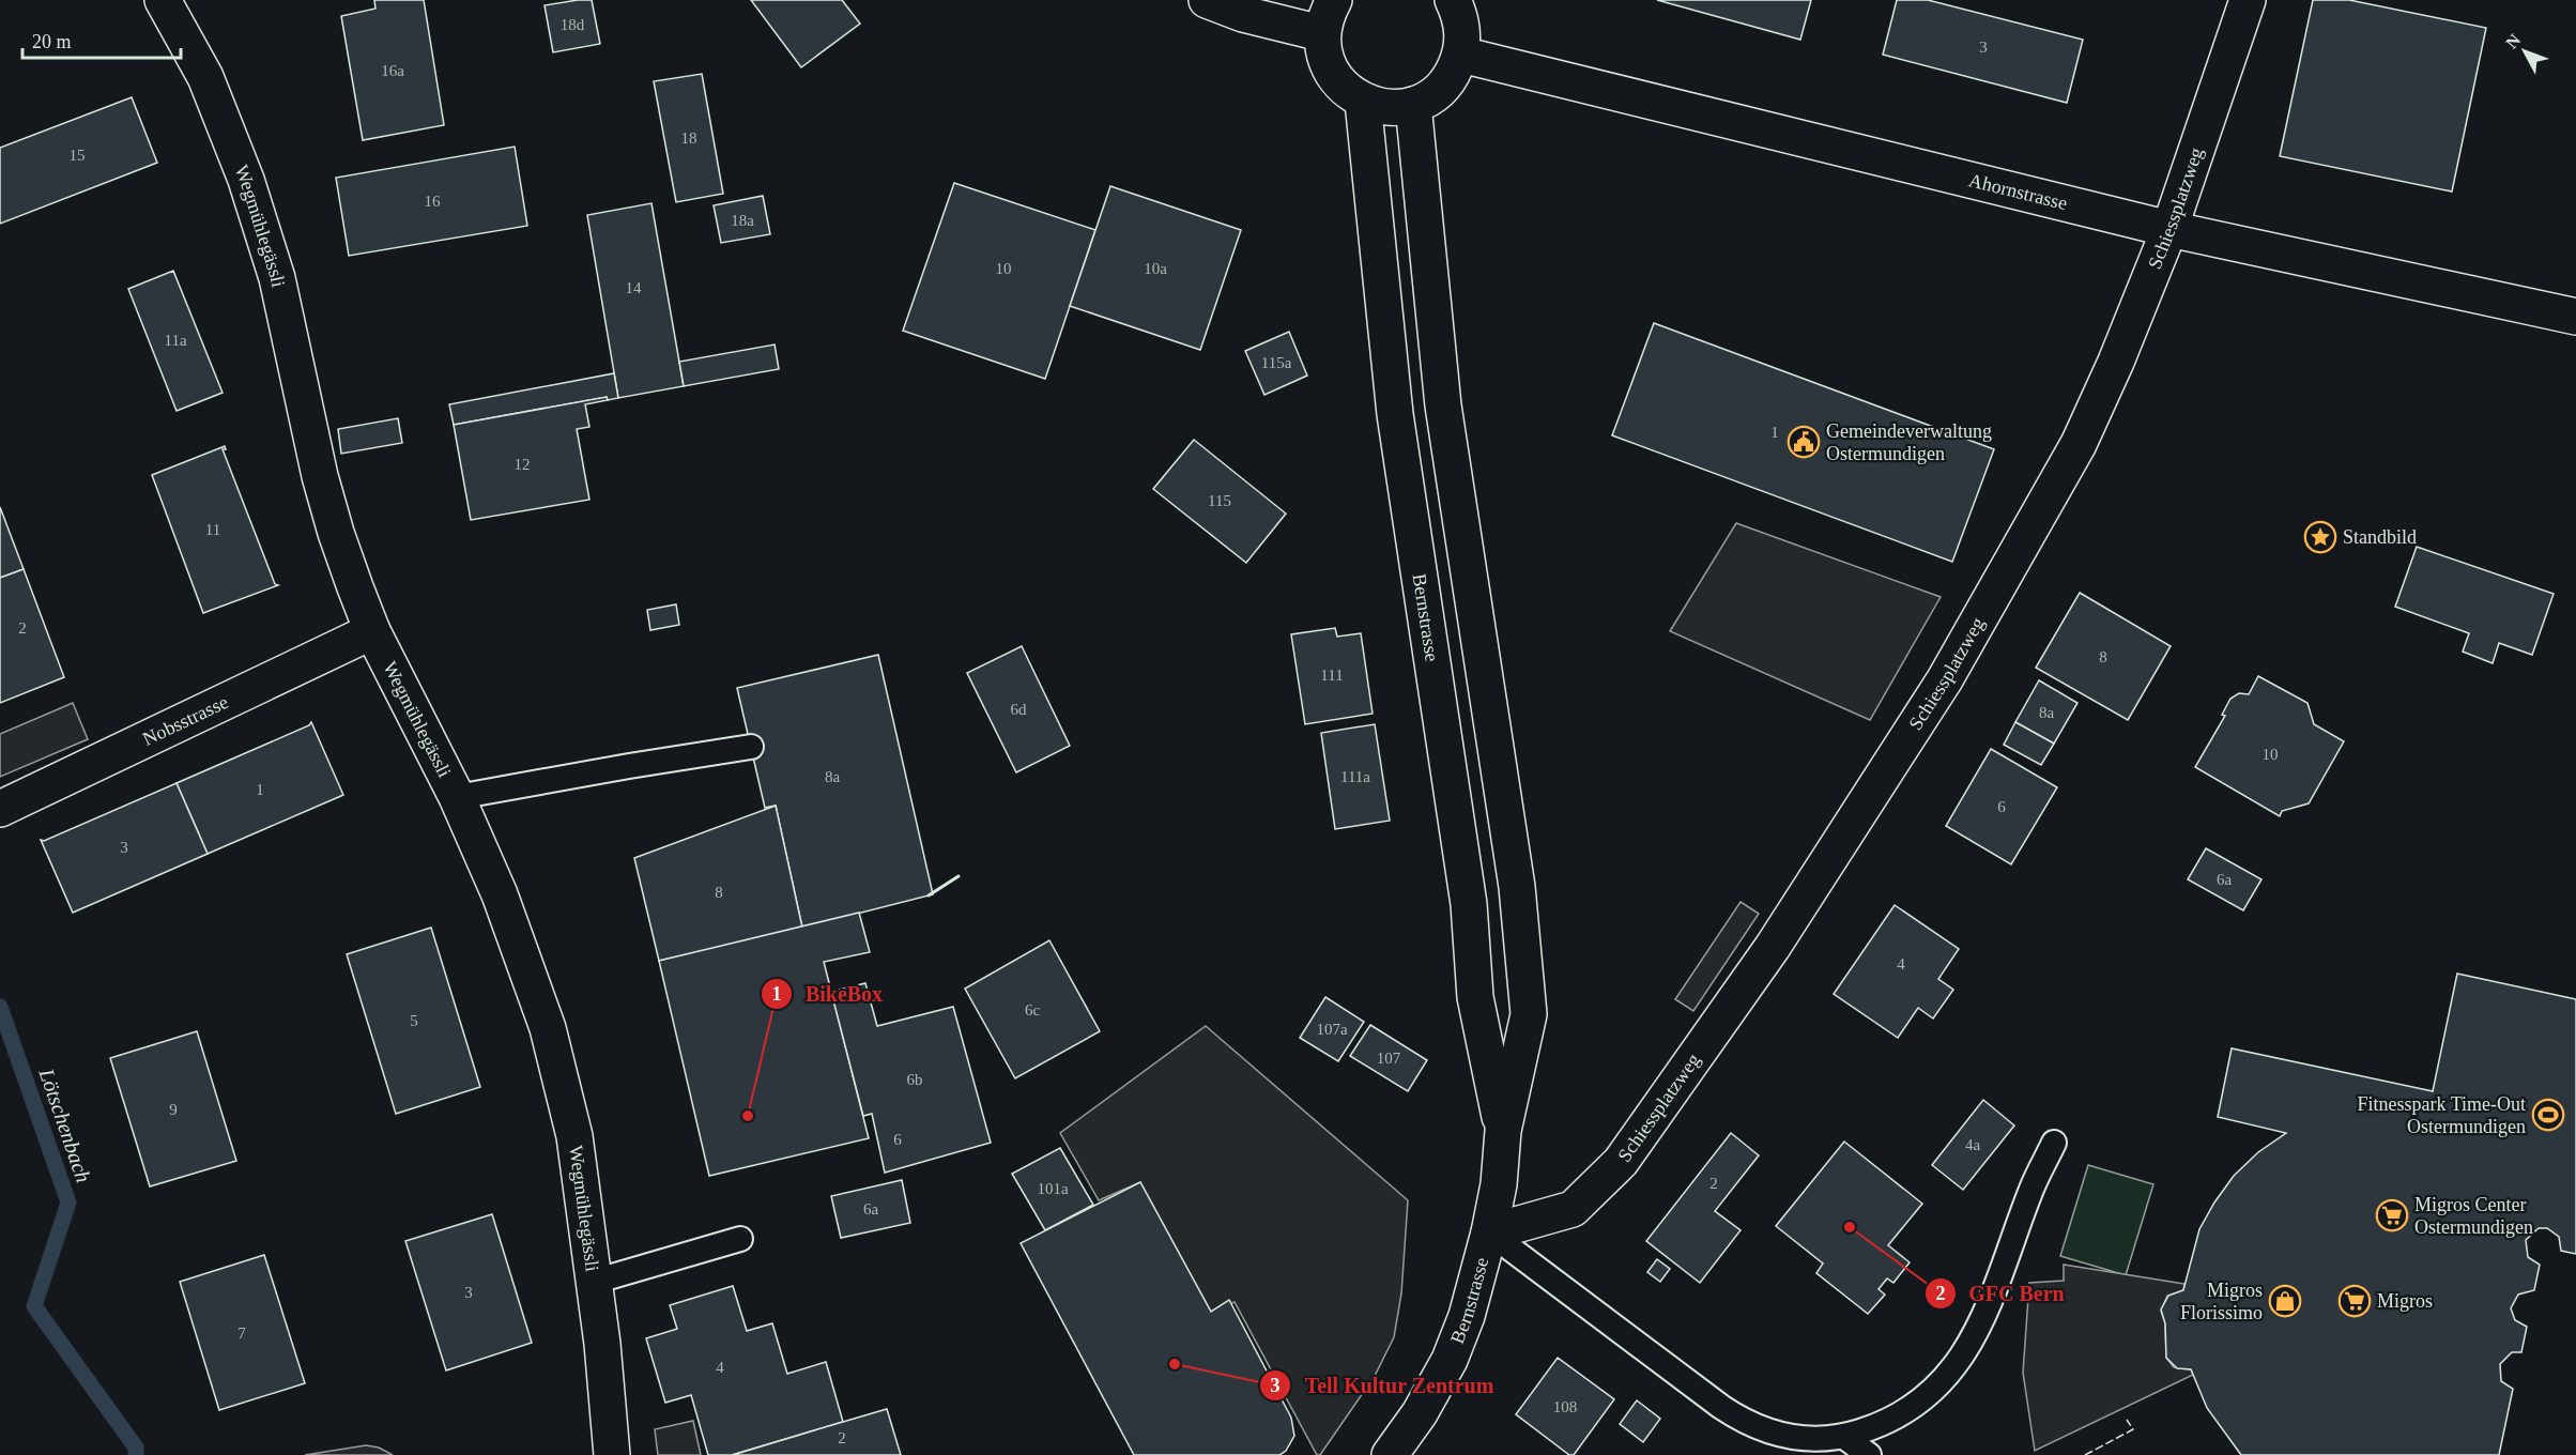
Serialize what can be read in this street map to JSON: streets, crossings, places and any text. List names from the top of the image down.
{
  "streets": {
    "street": [
      "Ahornstrasse",
      "Schiessplatzweg",
      "Wegmühlegässli",
      "Bernstrasse",
      "Nobsstrasse"
    ]
  },
  "crossings": [
    ["Ahornstrasse", "Schiessplatzweg"],
    ["Schiessplatzweg", "Bernstrasse"],
    ["Wegmühlegässli", "Nobsstrasse"]
  ],
  "water": ["Lötschenbach"],
  "places": {
    "public building": ["Gemeindeverwaltung Ostermundigen"],
    "place": ["Standbild"],
    "sports": ["Fitnesspark Time-Out Ostermundigen"],
    "other": ["BikeBox", "GFC Bern", "Tell Kultur Zentrum"],
    "supermarket": ["Migros Center Ostermundigen", "Migros"],
    "shop": ["Migros Florissimo"]
  },
  "house_numbers": [
    "18d",
    "3",
    "16a",
    "18",
    "15",
    "16",
    "18a",
    "10",
    "10a",
    "14",
    "11a",
    "115a",
    "1",
    "12",
    "115",
    "11",
    "2",
    "8",
    "111",
    "6d",
    "8a",
    "10",
    "8a",
    "111a",
    "1",
    "6",
    "3",
    "6a",
    "8",
    "4",
    "6c",
    "5",
    "107a",
    "107",
    "6b",
    "9",
    "6",
    "4a",
    "2",
    "101a",
    "6a",
    "3",
    "7",
    "4",
    "108",
    "2"
  ],
  "scale_bar": "20 m",
  "north": "top left"
}
